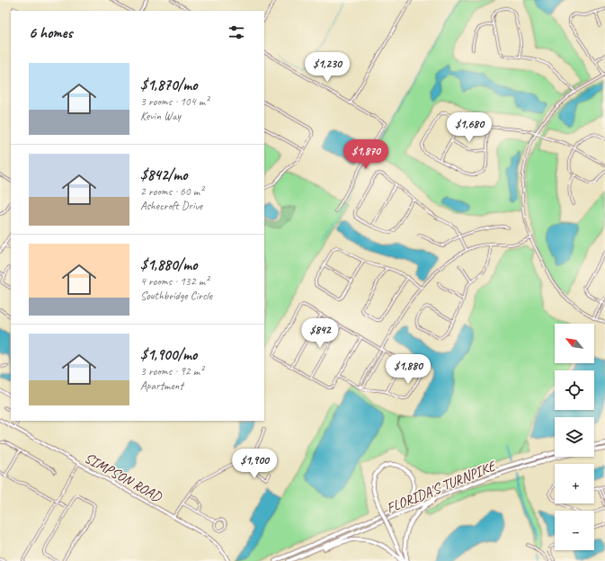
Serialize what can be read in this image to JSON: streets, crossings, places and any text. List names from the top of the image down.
{
  "streets": {
    "highway": ["FLORIDA'S TURNPIKE"],
    "main road": ["SIMPSON ROAD"]
  },
  "north": "top left",
  "page": {
    "heading": "6 homes",
    "price": [
      "$1,230",
      "$1,680",
      "$1,870",
      "$842",
      "$1,880",
      "$1,900"
    ],
    "list": [
      {
        "name": "$1,870/mo",
        "note": "3 rooms · 104 m² · Kevin Way"
      },
      {
        "name": "$842/mo",
        "note": "2 rooms · 60 m² · Ashecroft Drive"
      },
      {
        "name": "$1,880/mo",
        "note": "4 rooms · 132 m² · Southbridge Circle"
      },
      {
        "name": "$1,900/mo",
        "note": "3 rooms · 92 m² · Apartment"
      }
    ],
    "map_buttons": ["+", "−"]
  }
}
